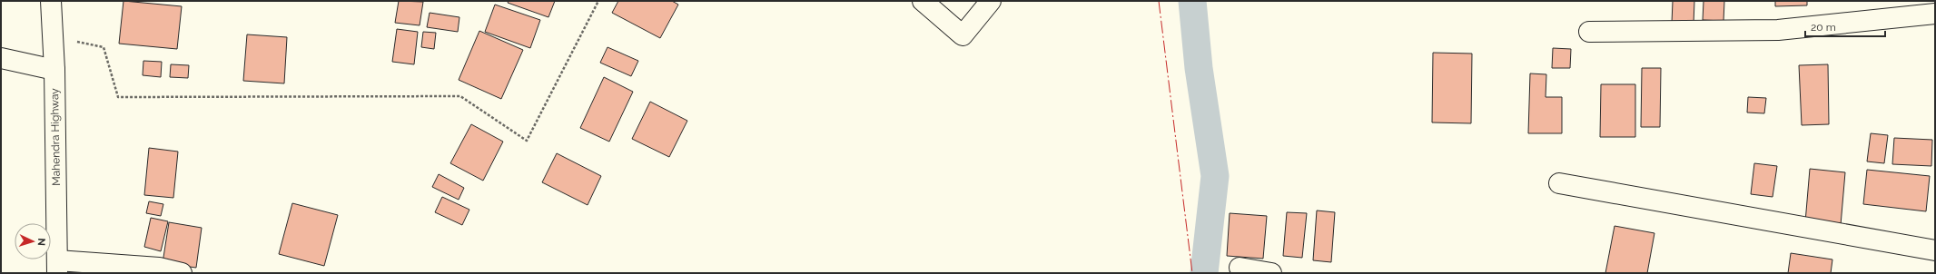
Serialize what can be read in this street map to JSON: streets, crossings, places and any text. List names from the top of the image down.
{
  "streets": {
    "main road": ["Mahendra Highway"]
  },
  "scale_bar": "20 m",
  "north": "right"
}
